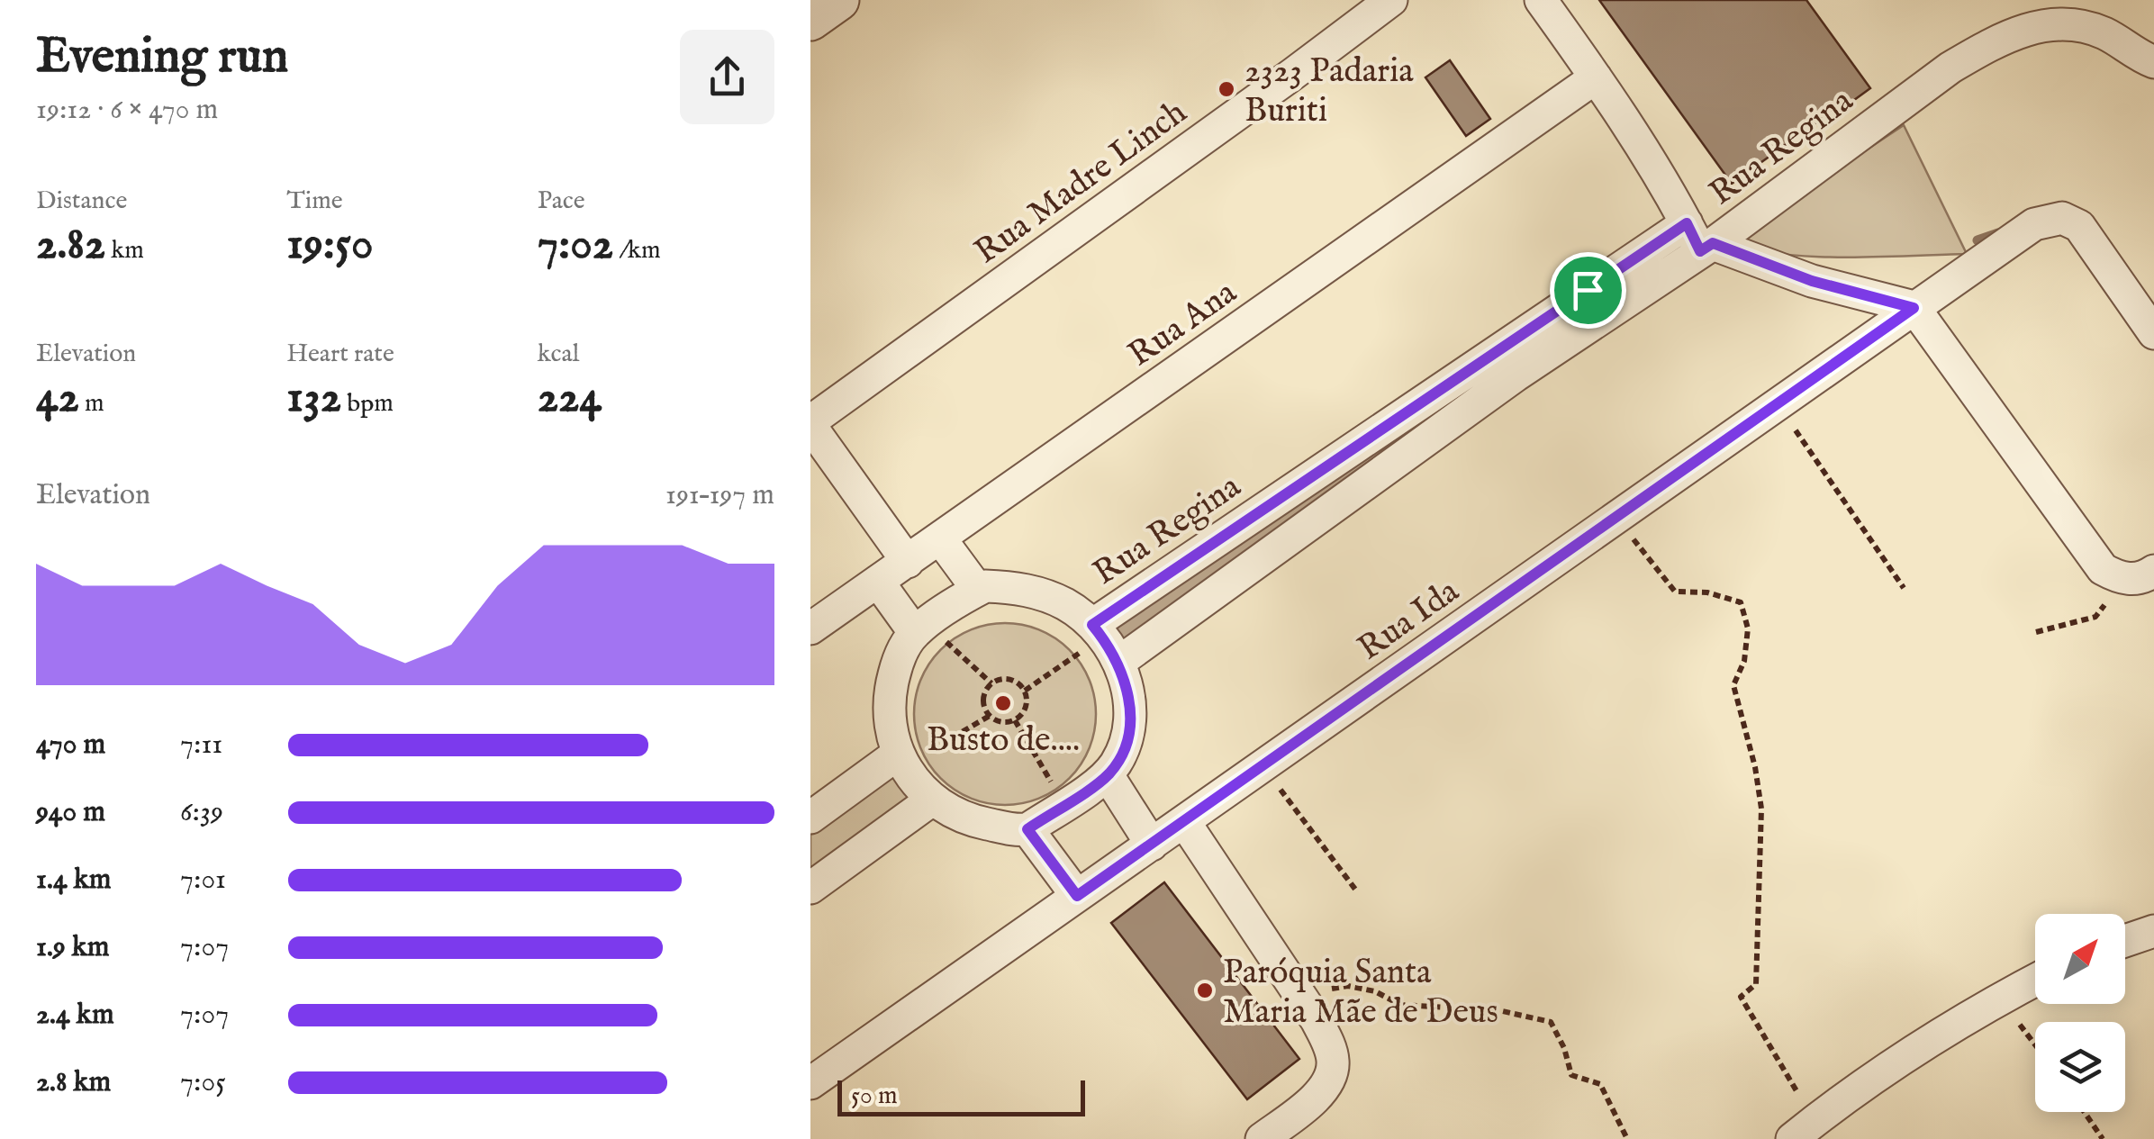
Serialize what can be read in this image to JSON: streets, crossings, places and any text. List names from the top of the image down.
{
  "streets": {
    "street": [
      "Rua Regina",
      "Rua Madre Linch",
      "Rua Ana",
      "Rua Ida"
    ]
  },
  "places": ["2323 Padaria Buriti", "Busto de....", "Paróquia Santa Maria Mãe de Deus"],
  "scale_bar": "50 m",
  "north": "top right",
  "page": {
    "heading": ["Evening run", "19:12 · 6 × 470 m"],
    "stats": [
      ["Distance", "2.82 km"],
      ["Time", "19:50"],
      ["Pace", "7:02 /km"],
      ["Elevation", "42 m"],
      ["Heart rate", "132 bpm"],
      ["kcal", "224"]
    ],
    "chart": ["Elevation", "191–197 m"],
    "list": [
      {
        "name": "470 m",
        "note": "7:11"
      },
      {
        "name": "940 m",
        "note": "6:39"
      },
      {
        "name": "1.4 km",
        "note": "7:01"
      },
      {
        "name": "1.9 km",
        "note": "7:07"
      },
      {
        "name": "2.4 km",
        "note": "7:07"
      },
      {
        "name": "2.8 km",
        "note": "7:05"
      }
    ],
    "scale": "50 m"
  }
}
